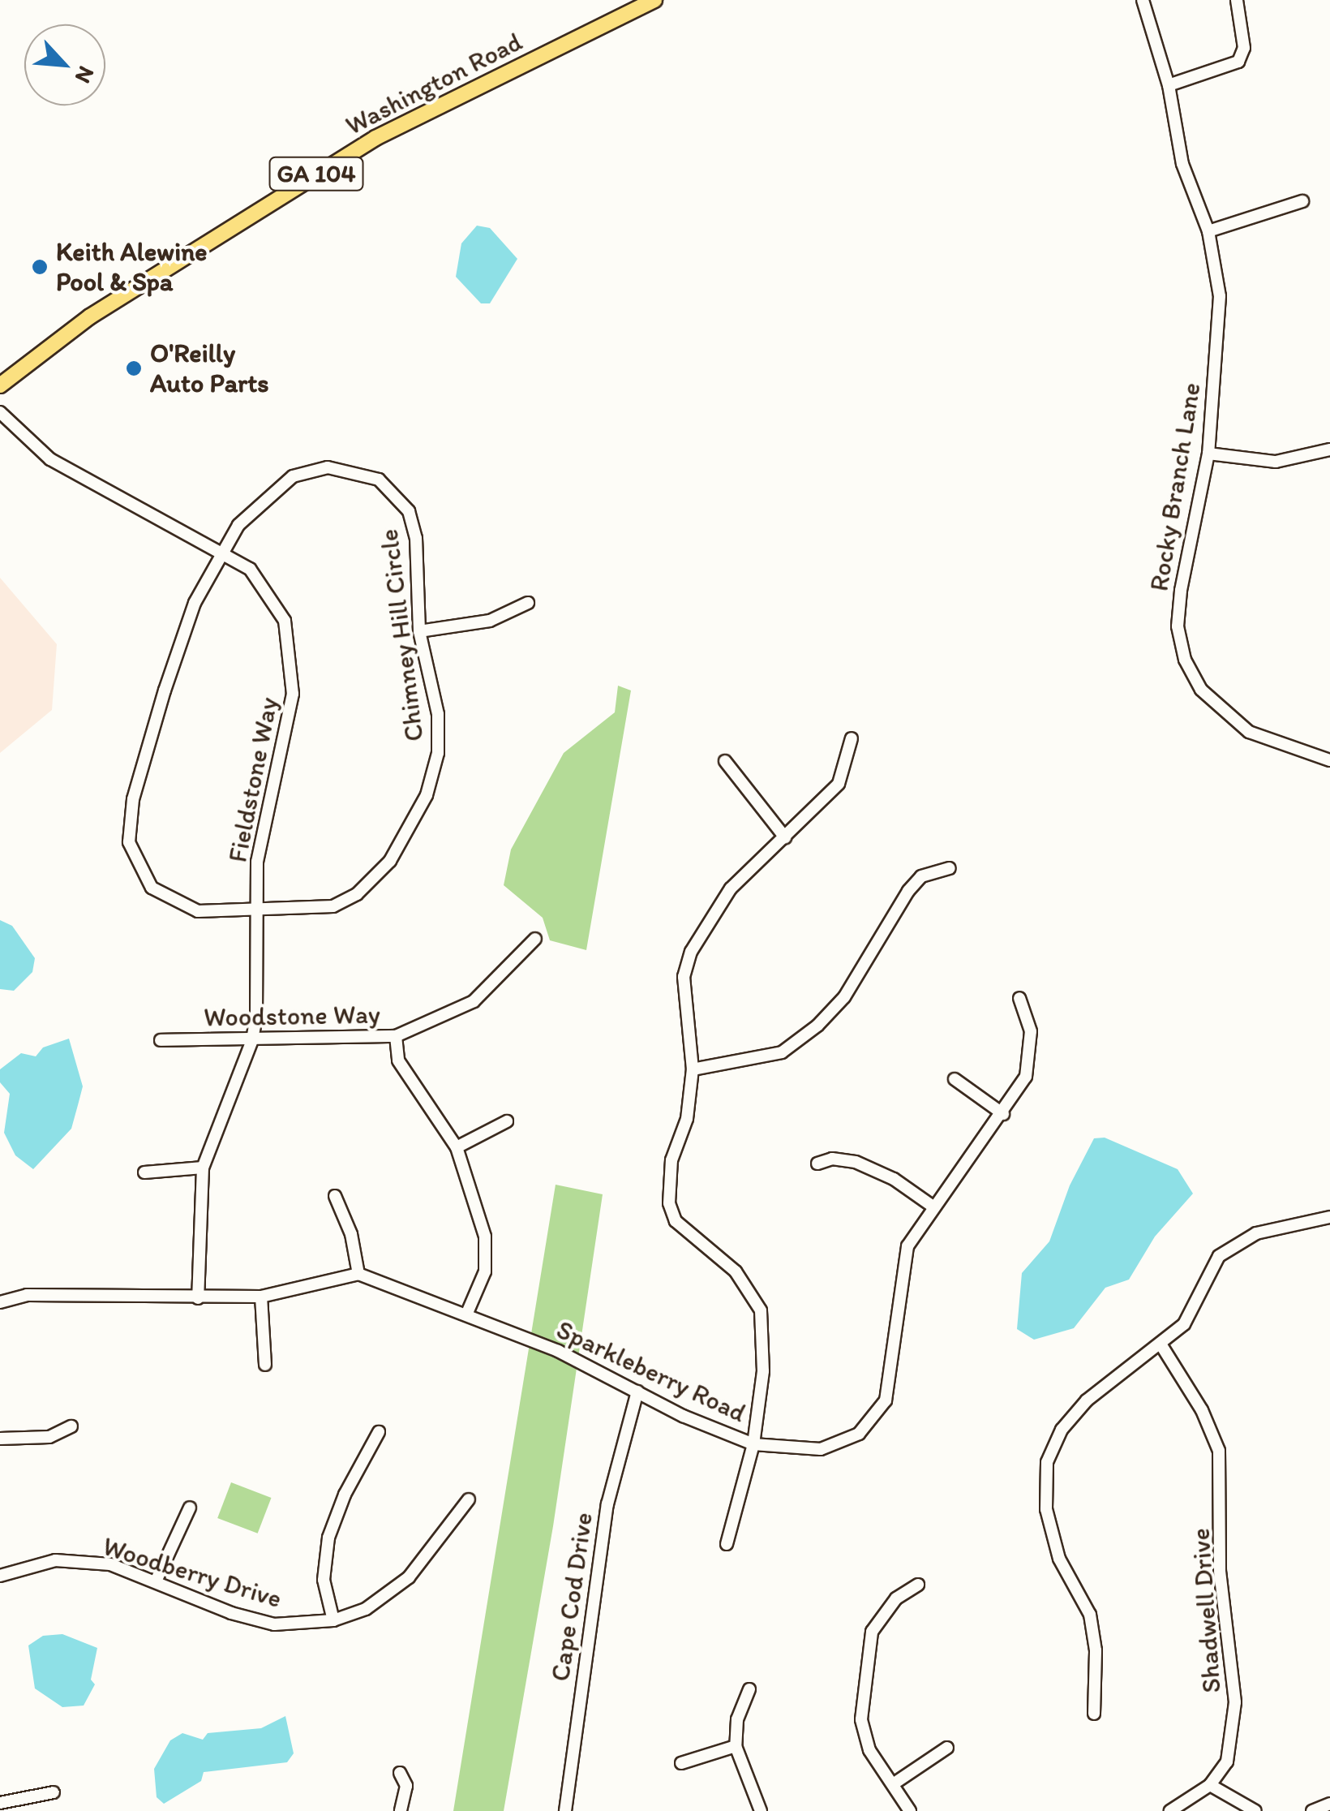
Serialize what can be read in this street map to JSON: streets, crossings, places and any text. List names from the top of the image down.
{
  "streets": {
    "main road": ["Washington Road", "GA 104"],
    "street": [
      "Rocky Branch Lane",
      "Chimney Hill Circle",
      "Fieldstone Way",
      "Woodstone Way",
      "Sparkleberry Road",
      "Woodberry Drive",
      "Cape Cod Drive",
      "Shadwell Drive"
    ]
  },
  "crossings": [
    ["Chimney Hill Circle", "Fieldstone Way"],
    ["Fieldstone Way", "Woodstone Way"],
    ["Sparkleberry Road", "Cape Cod Drive"]
  ],
  "places": ["Keith Alewine Pool & Spa", "O'Reilly Auto Parts"],
  "north": "bottom right"
}
